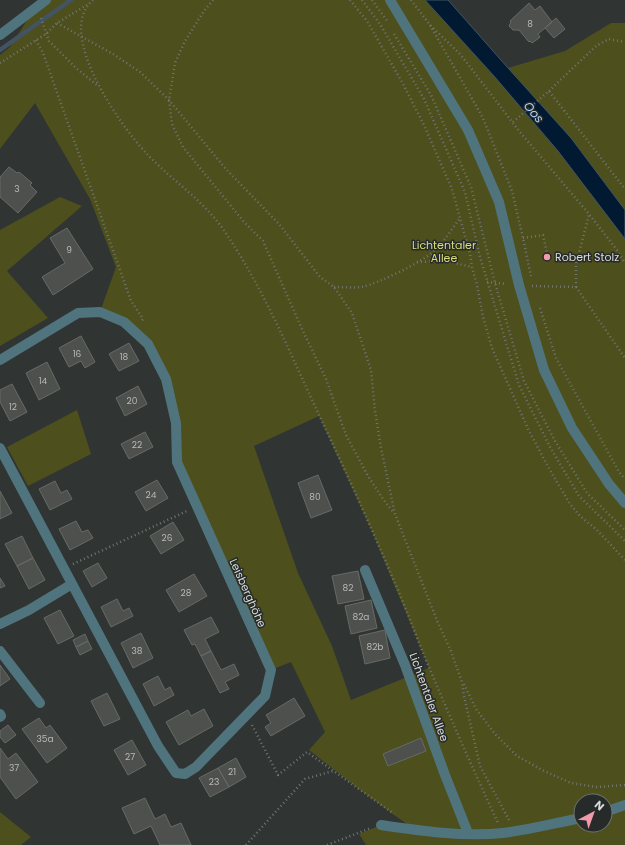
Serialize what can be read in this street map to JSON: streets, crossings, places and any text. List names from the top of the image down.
{
  "streets": {
    "street": ["Leisberghöhe", "Lichtentaler Allee"]
  },
  "water": ["Oos"],
  "parks": ["Lichtentaler Allee"],
  "places": ["Robert Stolz"],
  "house_numbers": [
    "8",
    "3",
    "9",
    "16",
    "18",
    "14",
    "20",
    "12",
    "22",
    "24",
    "80",
    "26",
    "82",
    "28",
    "82a",
    "82b",
    "38",
    "35a",
    "27",
    "37",
    "21",
    "23"
  ],
  "north": "top right"
}
